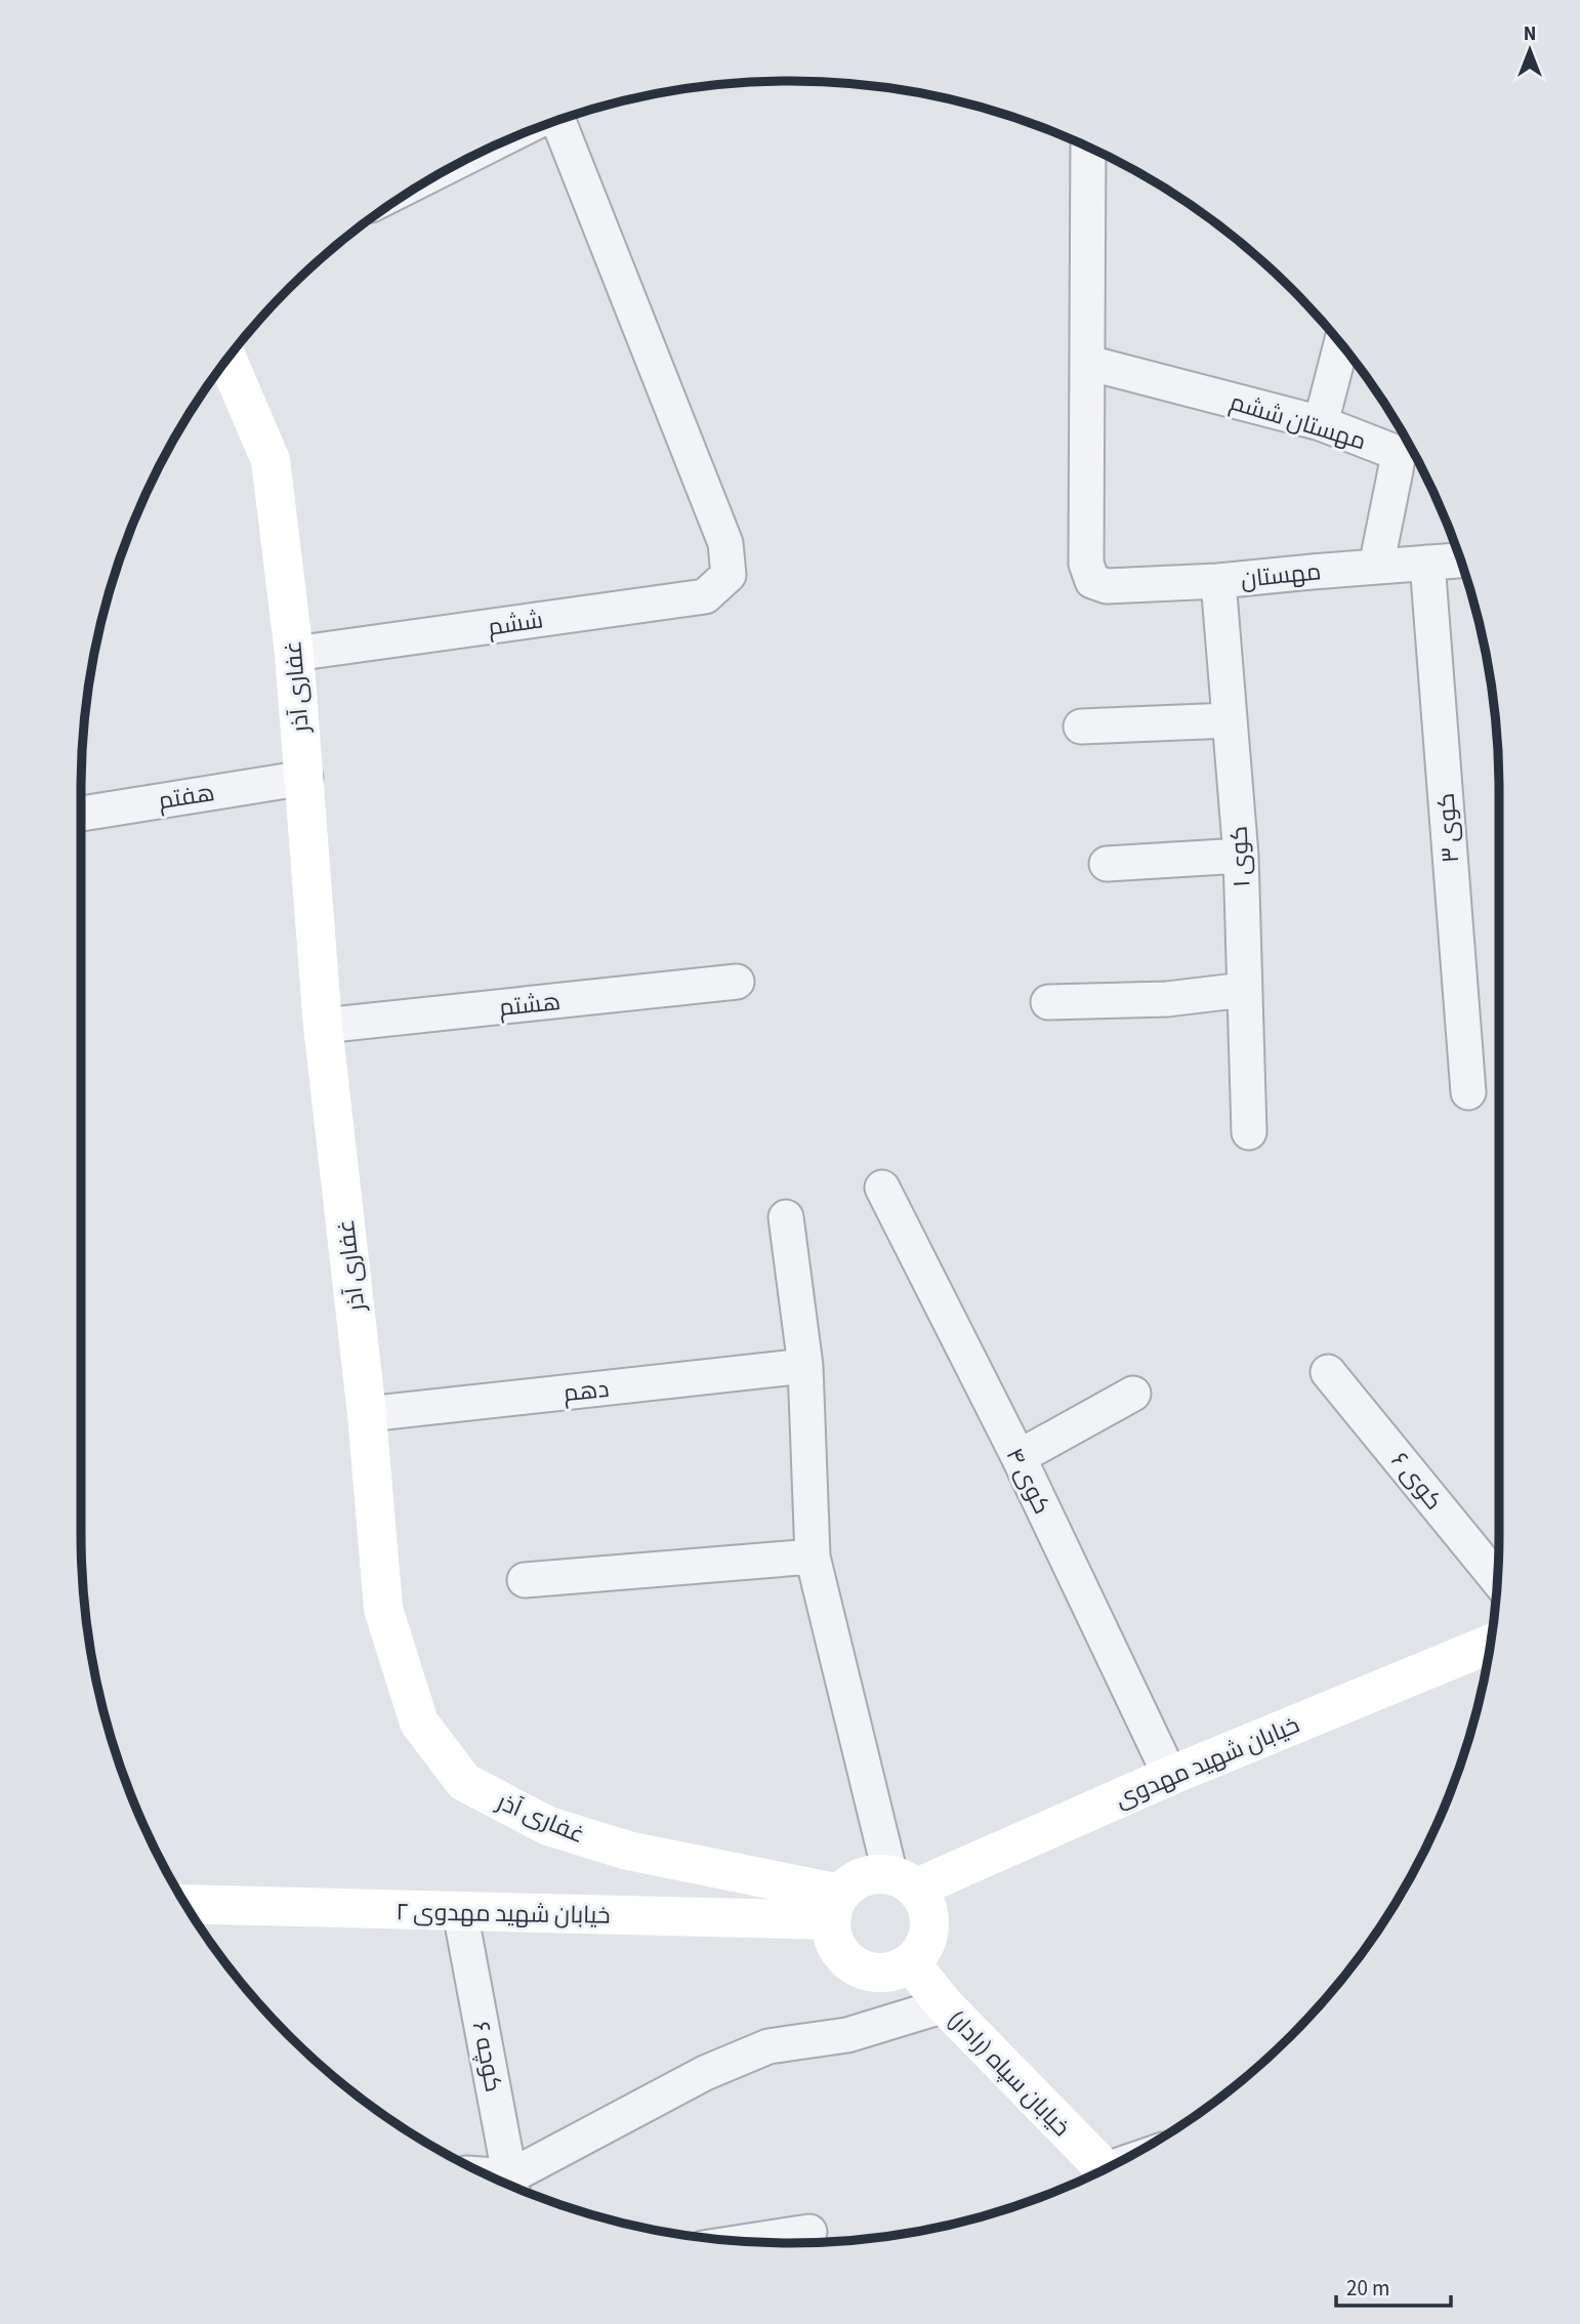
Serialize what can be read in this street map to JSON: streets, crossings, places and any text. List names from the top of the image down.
{
  "streets": {
    "street": [
      "مهستان ششم",
      "مهستان",
      "ششم",
      "غفاری آذر",
      "هفتم",
      "کوی ۳",
      "کوی ۱",
      "هشتم",
      "دهم",
      "کوی ۴",
      "کوی ۶",
      "خیابان شهید مهدوی",
      "خیابان شهید مهدوی ۲",
      "کوچه ۶",
      "خیابان سپاه (رادار)"
    ]
  },
  "crossings": [
    ["مهستان ششم", "مهستان"],
    ["مهستان", "کوی ۳"],
    ["مهستان", "کوی ۱"],
    ["ششم", "غفاری آذر"],
    ["غفاری آذر", "هفتم"],
    ["غفاری آذر", "هشتم"],
    ["غفاری آذر", "دهم"],
    ["غفاری آذر", "خیابان شهید مهدوی"],
    ["غفاری آذر", "خیابان شهید مهدوی ۲"],
    ["غفاری آذر", "خیابان سپاه (رادار)"],
    ["کوی ۴", "خیابان شهید مهدوی"],
    ["خیابان شهید مهدوی", "خیابان شهید مهدوی ۲"],
    ["خیابان شهید مهدوی", "خیابان سپاه (رادار)"],
    ["خیابان شهید مهدوی ۲", "کوچه ۶"],
    ["خیابان شهید مهدوی ۲", "خیابان سپاه (رادار)"]
  ],
  "scale_bar": "20 m",
  "north": "top"
}
